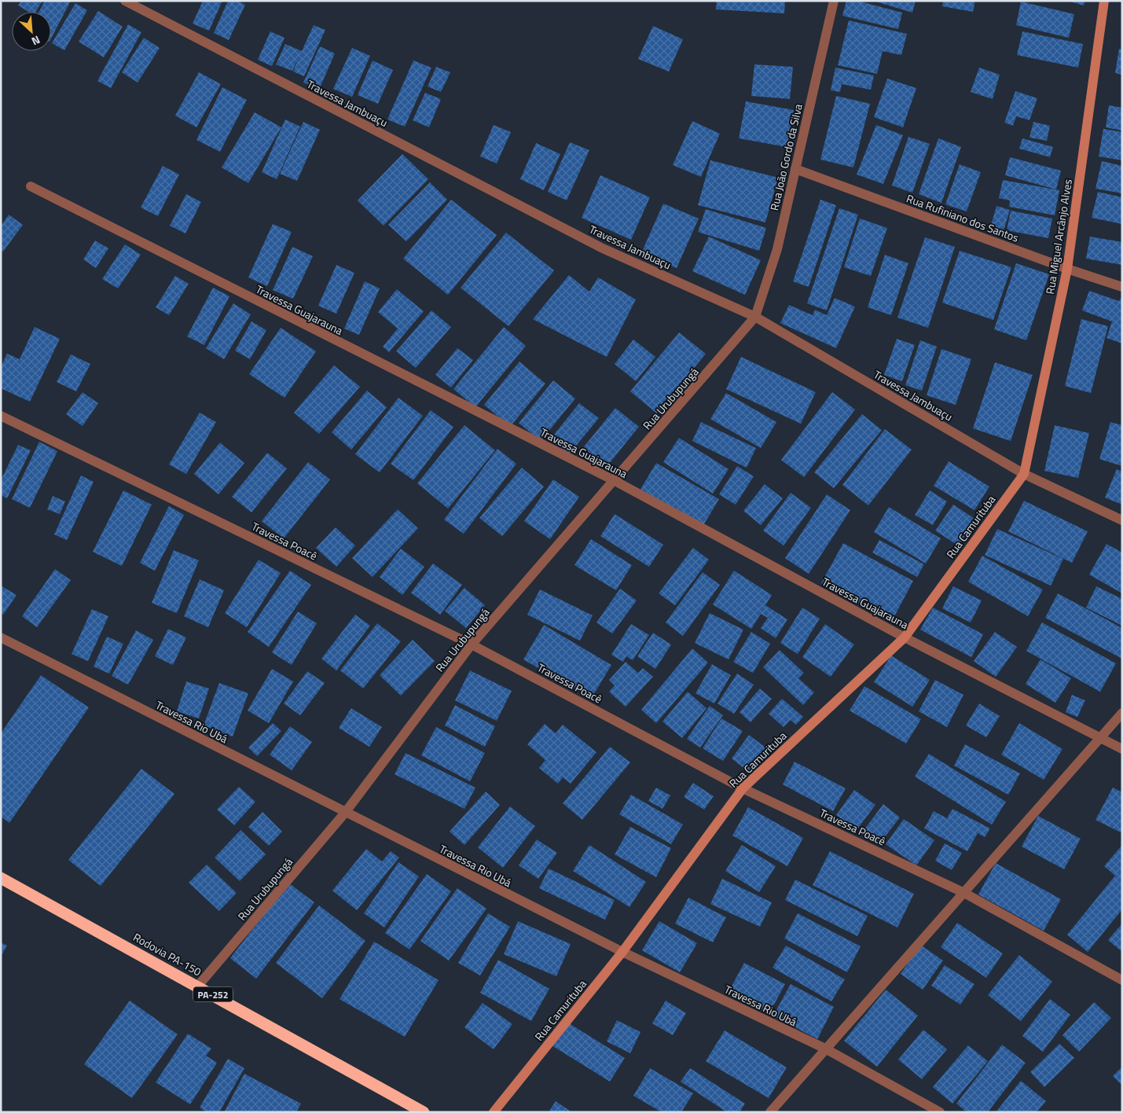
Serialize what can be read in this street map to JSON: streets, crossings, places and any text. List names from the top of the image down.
{
  "streets": {
    "highway": ["Rodovia PA-150", "PA-252"],
    "street": [
      "Travessa Jambuaçu",
      "Rua João Gordo da Silva",
      "Rua Rufiniano dos Santos",
      "Rua Miguel Arcânjo Alves",
      "Travessa Guajarauna",
      "Rua Urubupungá",
      "Rua Camurituba",
      "Travessa Poacê",
      "Travessa Rio Ubá"
    ]
  },
  "crossings": [
    ["Travessa Jambuaçu", "Rua João Gordo da Silva"],
    ["Travessa Jambuaçu", "Rua Miguel Arcânjo Alves"],
    ["Travessa Jambuaçu", "Rua Urubupungá"],
    ["Travessa Jambuaçu", "Rua Camurituba"],
    ["Rua João Gordo da Silva", "Rua Rufiniano dos Santos"],
    ["Rua João Gordo da Silva", "Rua Urubupungá"],
    ["Rua Rufiniano dos Santos", "Rua Miguel Arcânjo Alves"],
    ["Rua Miguel Arcânjo Alves", "Rua Camurituba"],
    ["Travessa Guajarauna", "Rua Urubupungá"],
    ["Travessa Guajarauna", "Rua Camurituba"],
    ["Rua Urubupungá", "Travessa Poacê"],
    ["Rua Urubupungá", "Travessa Rio Ubá"],
    ["Rua Urubupungá", "Rodovia PA-150"],
    ["Rua Camurituba", "Travessa Poacê"],
    ["Rua Camurituba", "Travessa Rio Ubá"]
  ],
  "north": "bottom right"
}
